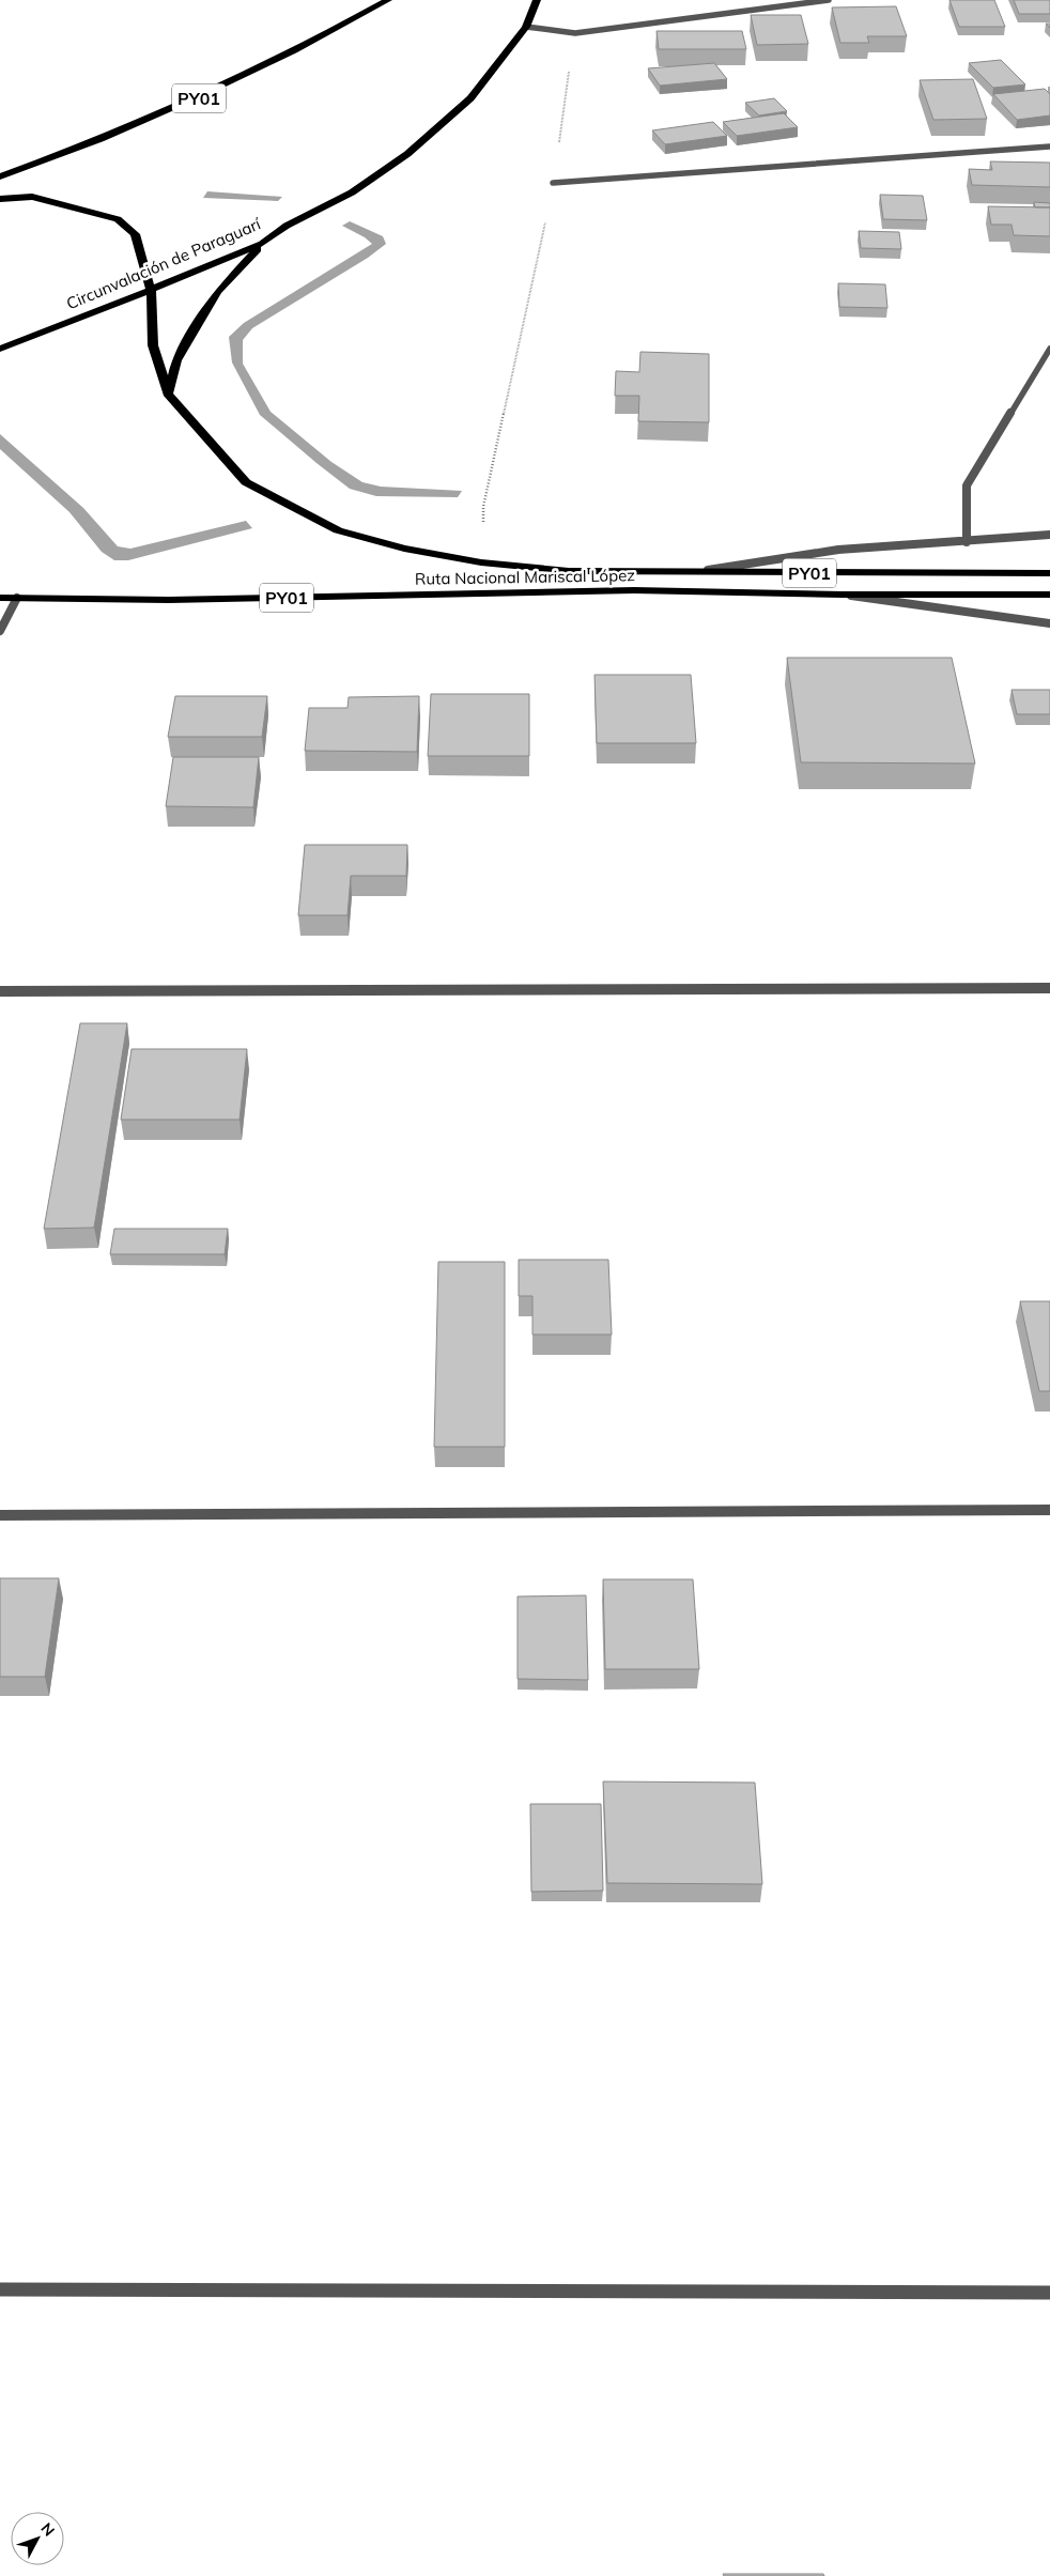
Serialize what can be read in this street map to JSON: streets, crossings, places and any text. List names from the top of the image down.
{
  "streets": {
    "highway": ["PY01", "Circunvalación de Paraguarí", "Ruta Nacional Mariscal López"]
  },
  "crossings": [
    ["Circunvalación de Paraguarí", "Ruta Nacional Mariscal López"]
  ],
  "north": "top right"
}
